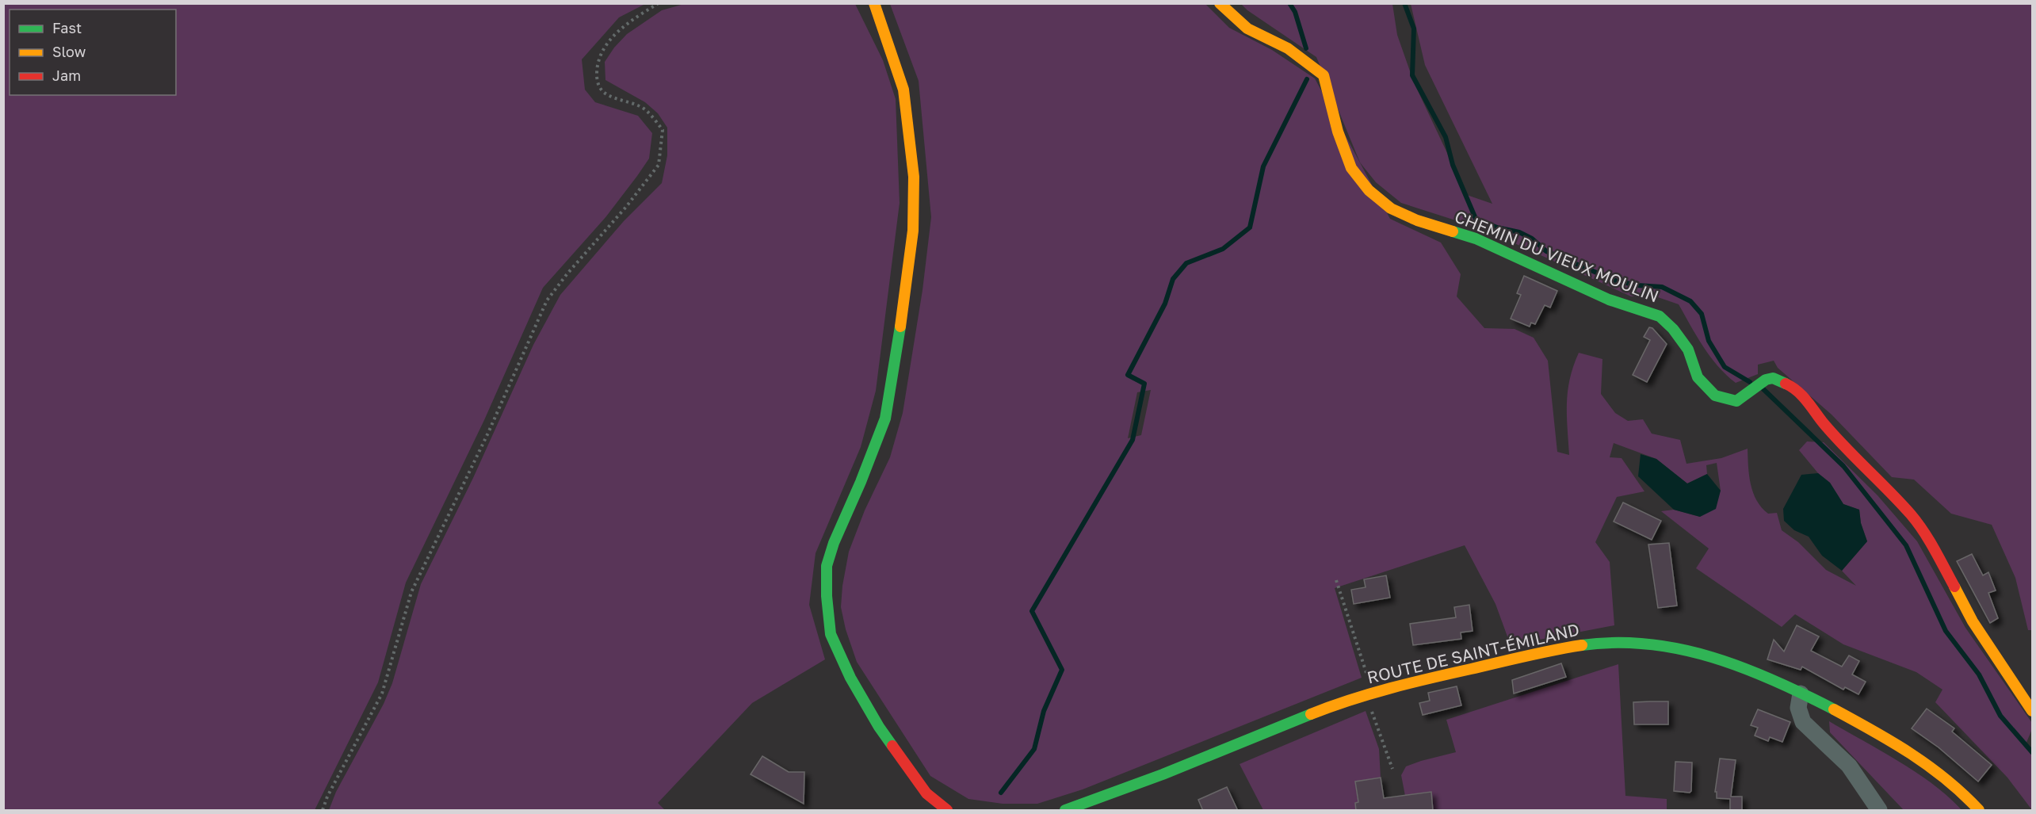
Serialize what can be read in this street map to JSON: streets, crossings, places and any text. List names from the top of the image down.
{
  "streets": {
    "main road": ["CHEMIN DU VIEUX MOULIN", "ROUTE DE SAINT-ÉMILAND"]
  },
  "legend": ["Fast", "Slow", "Jam"]
}
